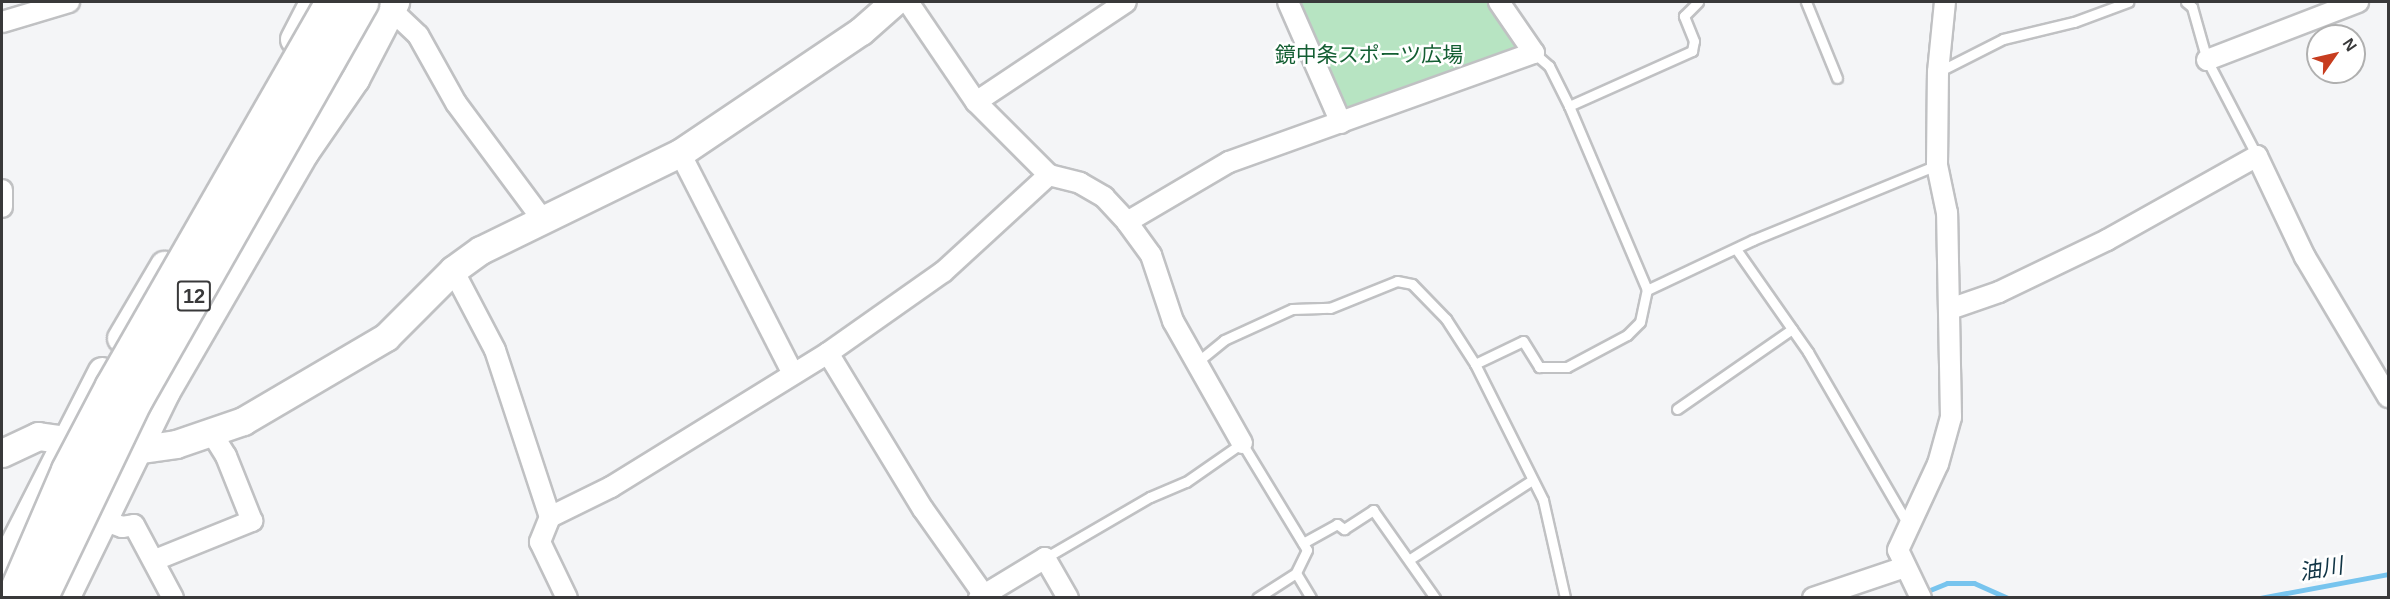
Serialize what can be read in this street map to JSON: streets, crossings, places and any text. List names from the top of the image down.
{
  "streets": {
    "highway": ["12"]
  },
  "water": ["油川"],
  "parks": ["鏡中条スポーツ広場"],
  "north": "top right"
}
